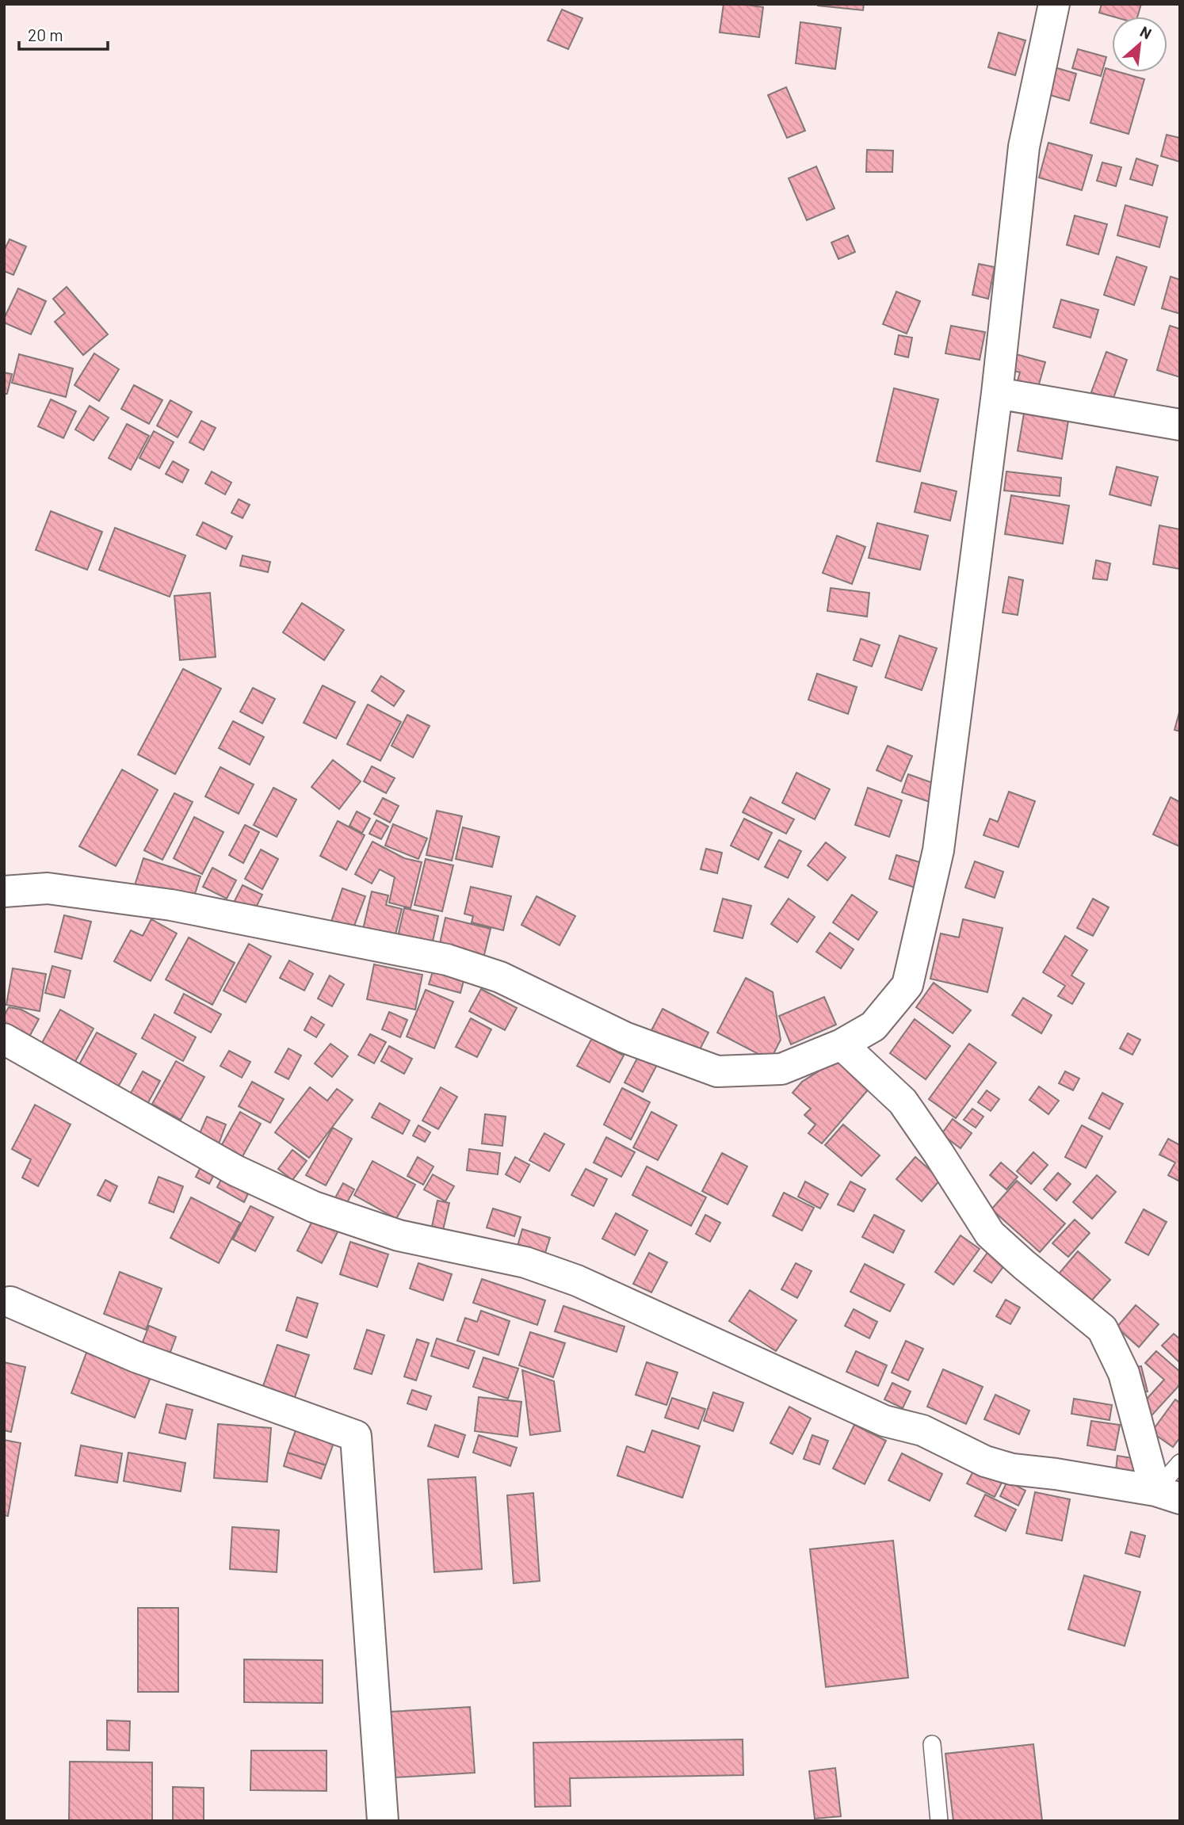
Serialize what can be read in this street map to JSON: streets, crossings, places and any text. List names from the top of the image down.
{
  "scale_bar": "20 m",
  "north": "top right"
}
